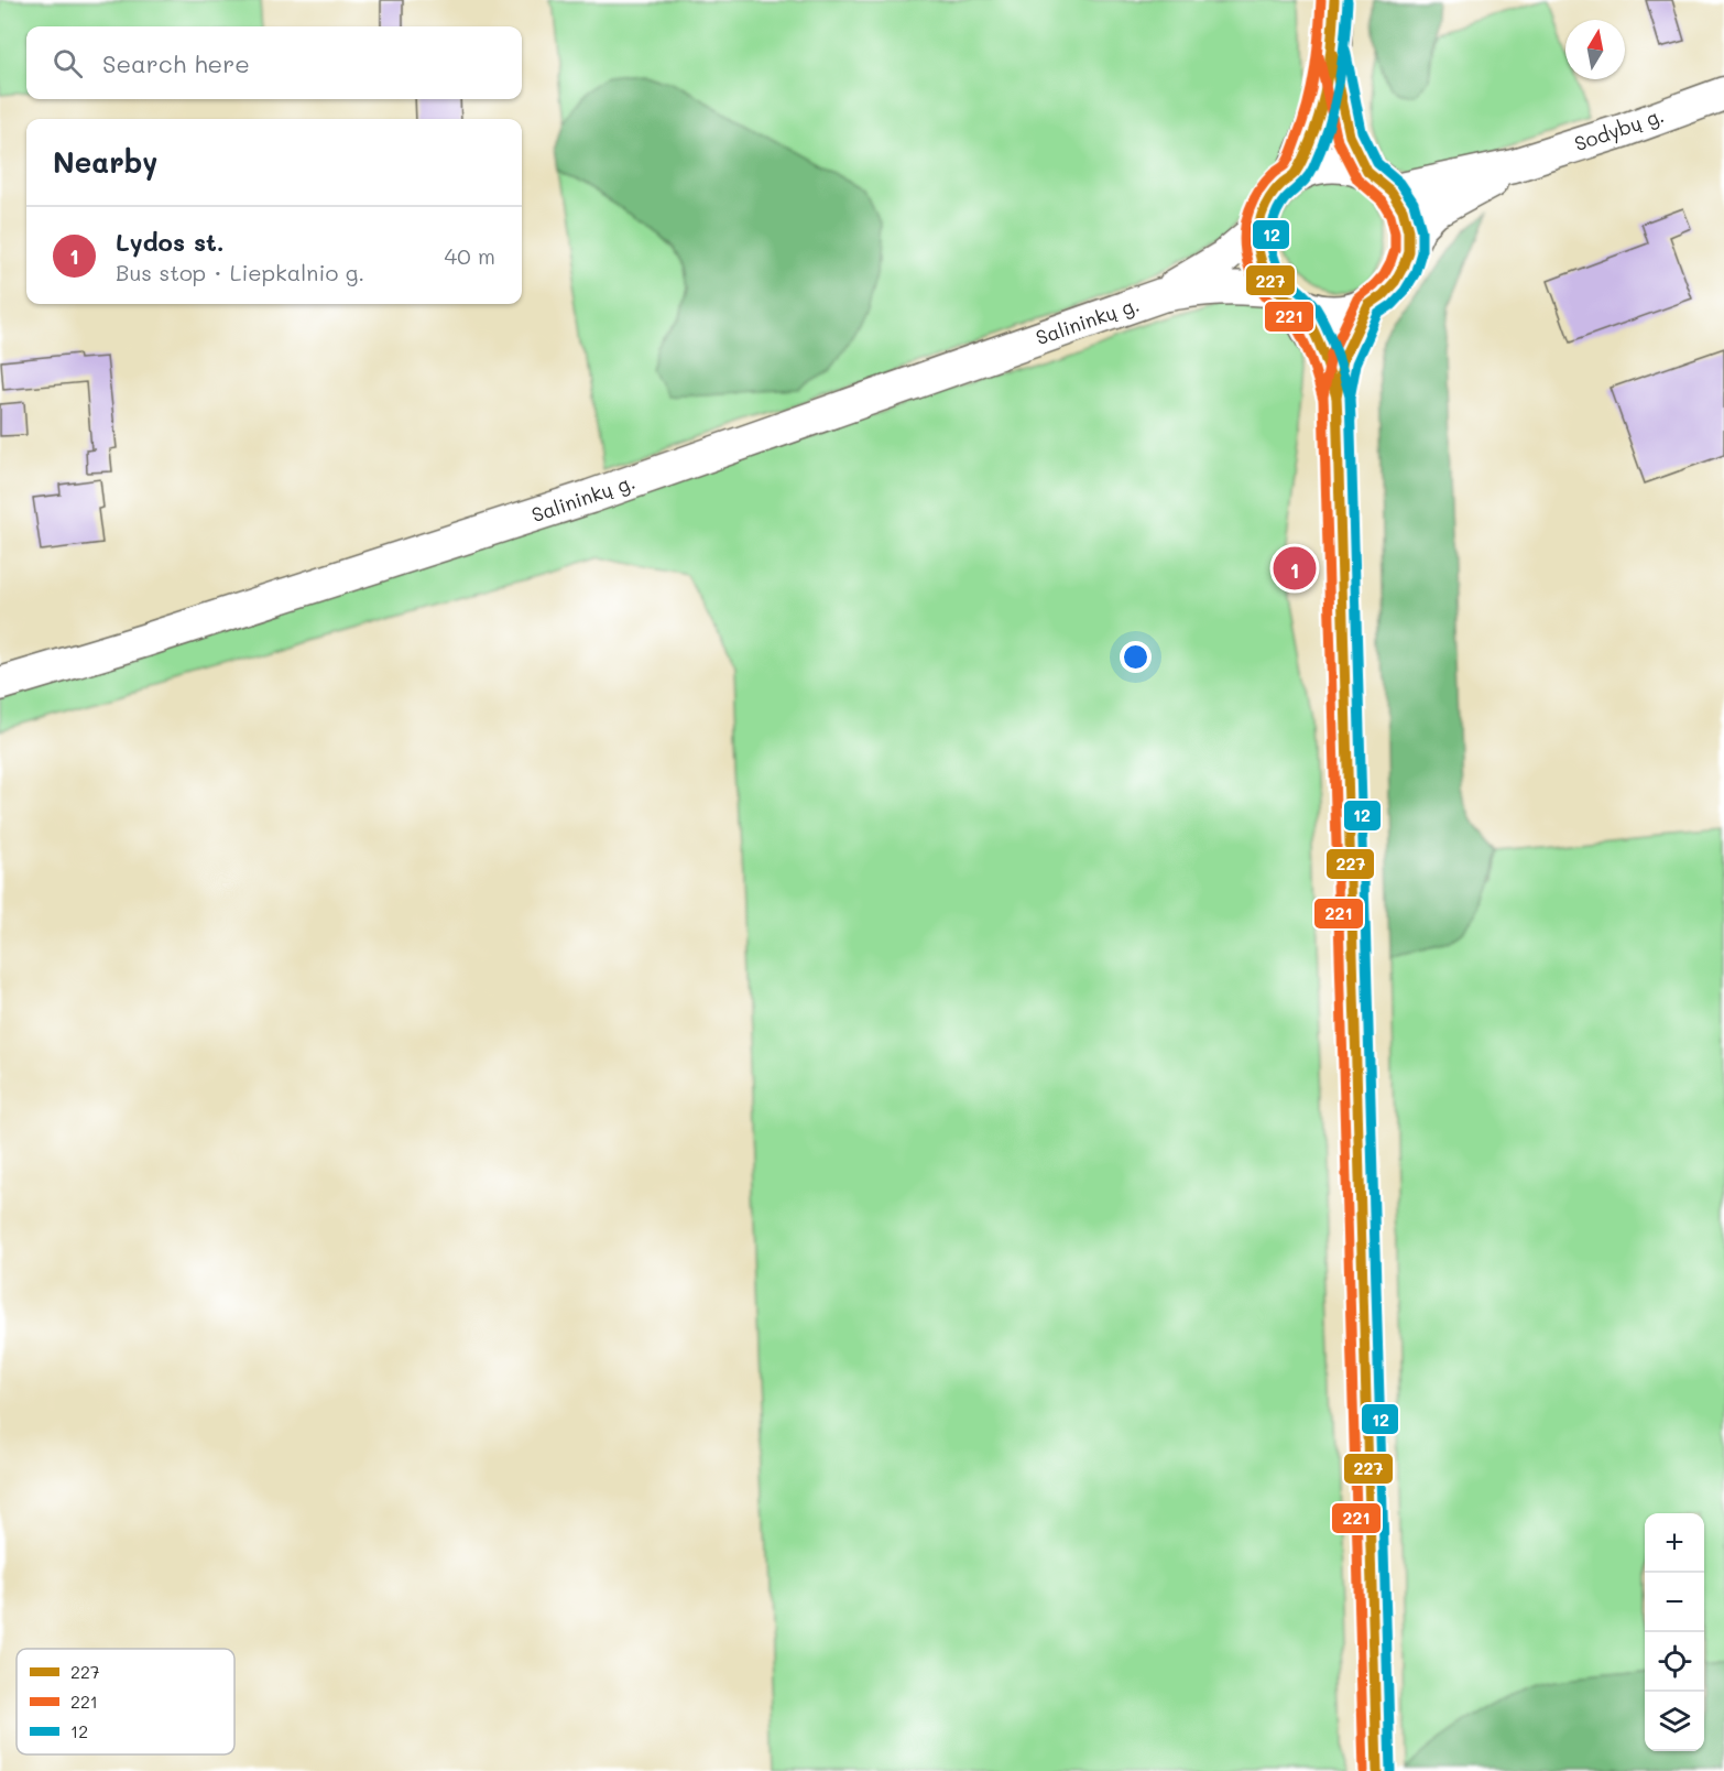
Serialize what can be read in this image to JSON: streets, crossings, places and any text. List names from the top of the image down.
{
  "streets": {
    "main road": ["Sodybų g.", "Salininkų g."]
  },
  "crossings": [
    ["Sodybų g.", "Salininkų g."]
  ],
  "lines": ["transit line 227", "transit line 221", "transit line 12"],
  "legend": ["227", "221", "12"],
  "north": "top",
  "page": {
    "search": "Search here",
    "heading": "Nearby",
    "list": [
      {
        "mark": "1",
        "name": "Lydos st.",
        "note": "Bus stop · Liepkalnio g.",
        "value": "40 m"
      }
    ],
    "pins": "1",
    "map_buttons": ["+", "−"]
  }
}
